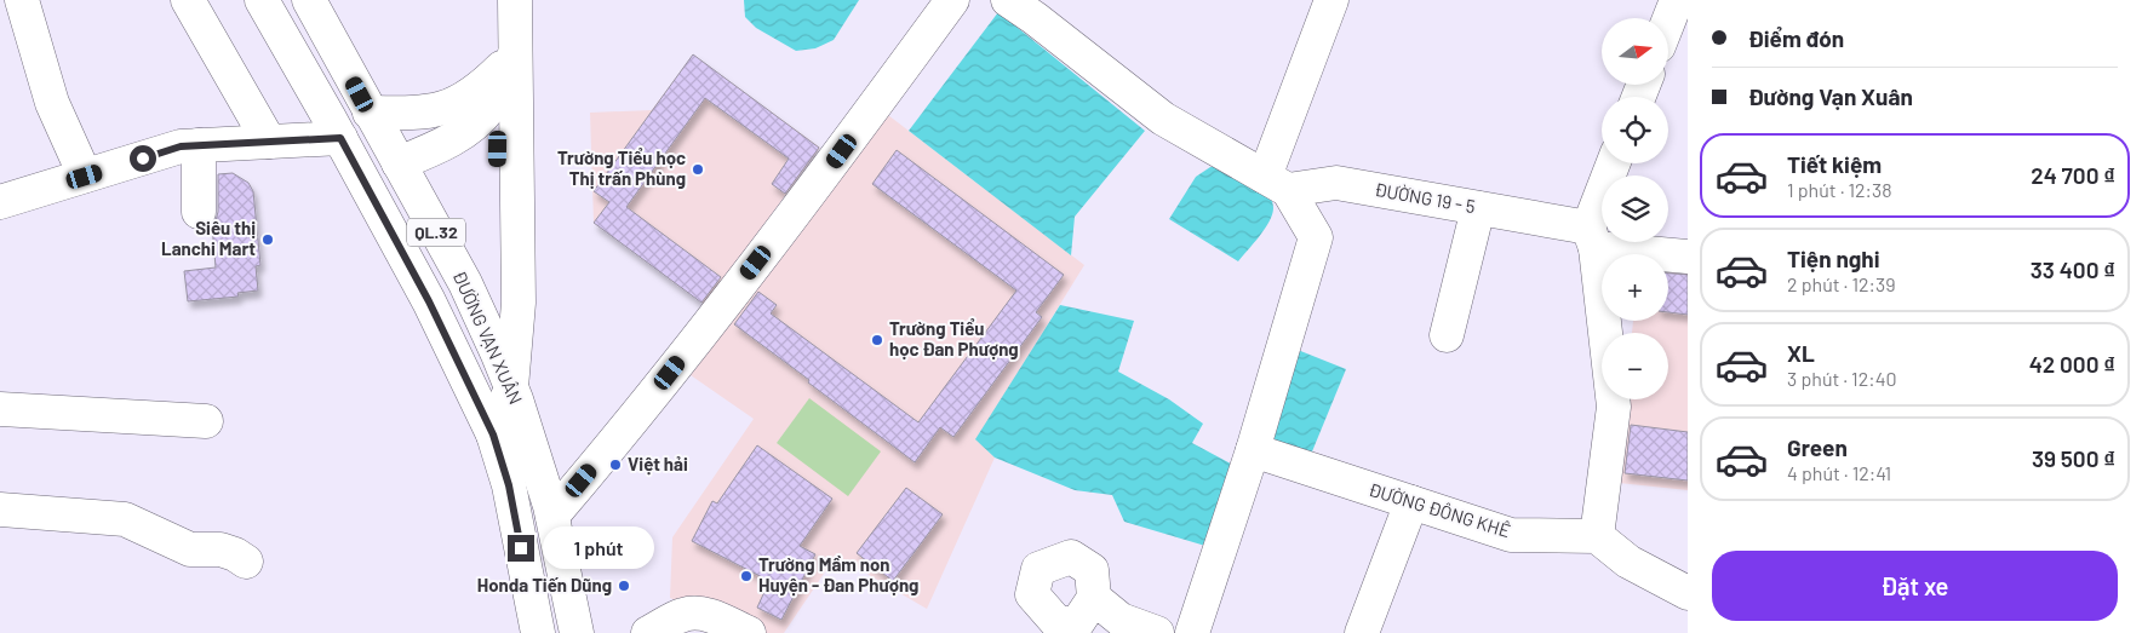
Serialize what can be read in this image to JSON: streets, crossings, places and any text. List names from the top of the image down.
{
  "streets": {
    "main road": [
      "ĐƯỜNG 19 - 5",
      "QL.32",
      "ĐƯỜNG VẠN XUÂN",
      "ĐƯỜNG ĐÔNG KHÊ"
    ]
  },
  "crossings": [
    ["QL.32", "ĐƯỜNG VẠN XUÂN"]
  ],
  "places": [
    "Trường Tiểu học Thị trấn Phùng",
    "Siêu thị Lanchi Mart",
    "Trường Tiểu học Đan Phượng",
    "Việt hải",
    "Trường Mầm non Huyện - Đan Phượng",
    "Honda Tiến Dũng"
  ],
  "north": "right",
  "page": {
    "banner": ["Điểm đón", "Đường Vạn Xuân"],
    "map_buttons": ["+", "−"],
    "list": [
      {
        "name": "Tiết kiệm",
        "note": "1 phút · 12:38",
        "value": "24 700 ₫"
      },
      {
        "name": "Tiện nghi",
        "note": "2 phút · 12:39",
        "value": "33 400 ₫"
      },
      {
        "name": "XL",
        "note": "3 phút · 12:40",
        "value": "42 000 ₫"
      },
      {
        "name": "Green",
        "note": "4 phút · 12:41",
        "value": "39 500 ₫"
      }
    ],
    "bubble": "1 phút",
    "buttons": "Đặt xe"
  }
}
